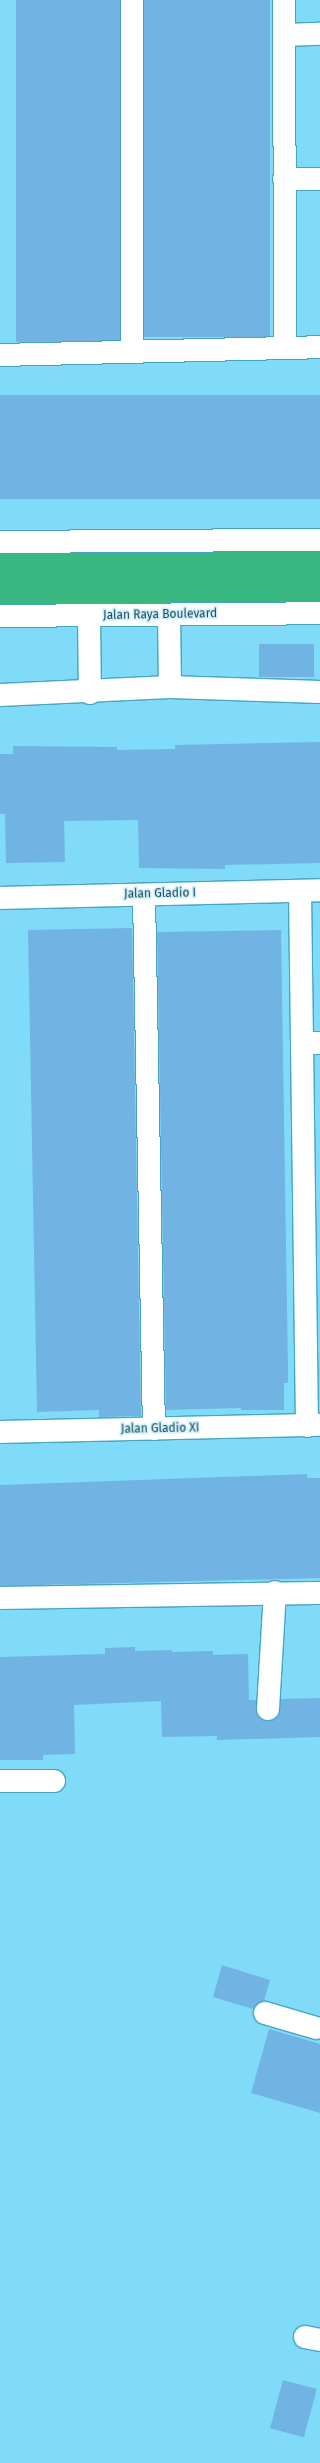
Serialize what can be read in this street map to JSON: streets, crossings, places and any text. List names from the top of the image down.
{
  "streets": {
    "street": ["Jalan Raya Boulevard", "Jalan Gladio I", "Jalan Gladio XI"]
  }
}
